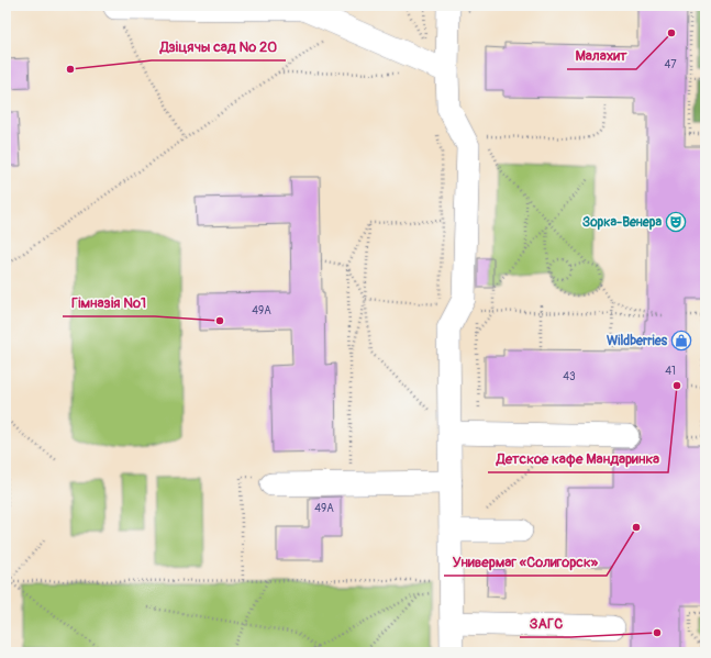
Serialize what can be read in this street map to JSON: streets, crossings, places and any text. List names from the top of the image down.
{
  "places": {
    "other": [
      "Малахит",
      "Дзіцячы сад № 20",
      "Гімназія №1",
      "Детское кафе Мандаринка",
      "Универмаг «Солигорск»",
      "ЗАГС"
    ],
    "theatre": ["Зорка-Венера"],
    "shop": ["Wildberries"]
  },
  "house_numbers": [
    "47",
    "49А",
    "41",
    "43",
    "49А"
  ]
}
